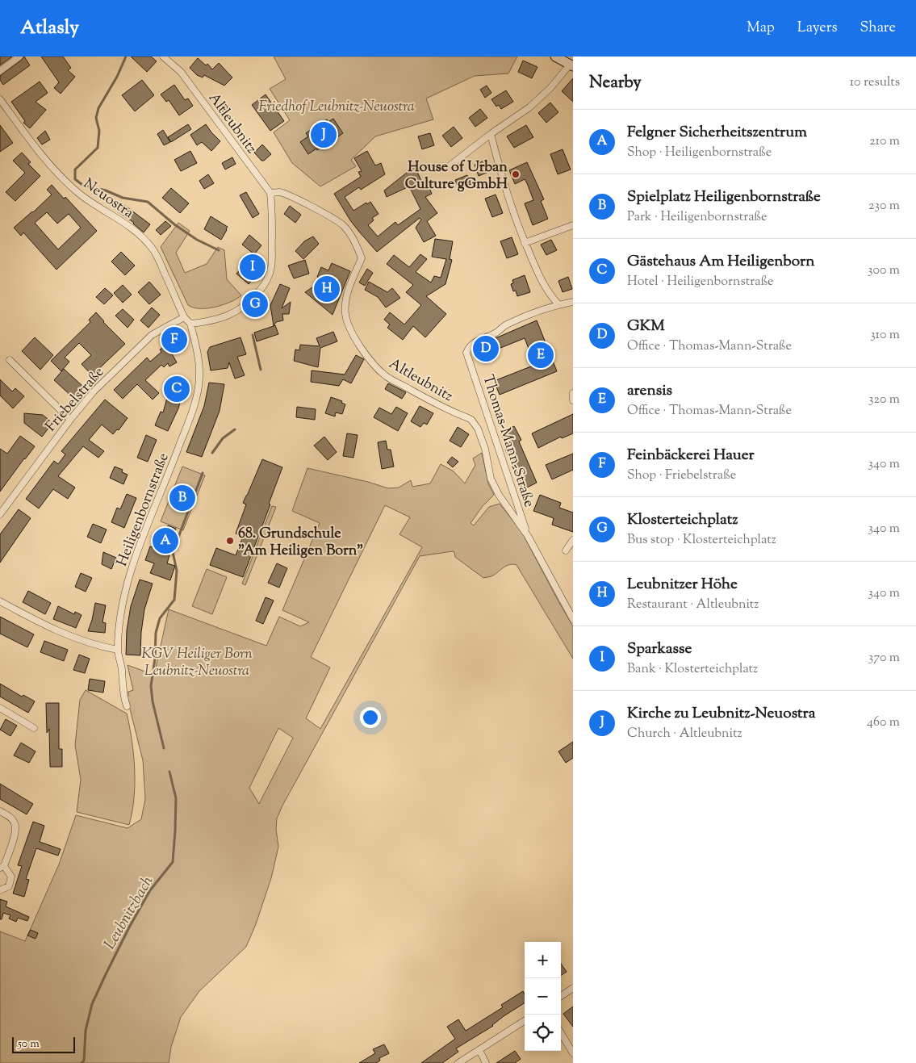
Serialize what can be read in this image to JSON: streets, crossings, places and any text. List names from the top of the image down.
{
  "streets": {
    "street": [
      "Altleubnitz",
      "Neuostra",
      "Friebelstraße",
      "Thomas-Mann-Straße",
      "Heiligenbornstraße"
    ]
  },
  "crossings": [
    ["Altleubnitz", "Thomas-Mann-Straße"],
    ["Neuostra", "Friebelstraße"],
    ["Neuostra", "Heiligenbornstraße"]
  ],
  "water": ["Leubnitzbach"],
  "parks": ["Friedhof Leubnitz-Neuostra", "KGV Heiliger Born Leubnitz-Neuostra"],
  "places": ["House of Urban Culture gGmbH", "68. Grundschule \"Am Heiligen Born\""],
  "scale_bar": "50 m",
  "page": {
    "header": "Atlasly",
    "nav": ["Map", "Layers", "Share"],
    "heading": ["Nearby", "10 results"],
    "list": [
      {
        "mark": "A",
        "name": "Felgner Sicherheitszentrum",
        "note": "Shop · Heiligenbornstraße",
        "value": "210 m"
      },
      {
        "mark": "B",
        "name": "Spielplatz Heiligenbornstraße",
        "note": "Park · Heiligenbornstraße",
        "value": "230 m"
      },
      {
        "mark": "C",
        "name": "Gästehaus Am Heiligenborn",
        "note": "Hotel · Heiligenbornstraße",
        "value": "300 m"
      },
      {
        "mark": "D",
        "name": "GKM",
        "note": "Office · Thomas-Mann-Straße",
        "value": "310 m"
      },
      {
        "mark": "E",
        "name": "arensis",
        "note": "Office · Thomas-Mann-Straße",
        "value": "320 m"
      },
      {
        "mark": "F",
        "name": "Feinbäckerei Hauer",
        "note": "Shop · Friebelstraße",
        "value": "340 m"
      },
      {
        "mark": "G",
        "name": "Klosterteichplatz",
        "note": "Bus stop · Klosterteichplatz",
        "value": "340 m"
      },
      {
        "mark": "H",
        "name": "Leubnitzer Höhe",
        "note": "Restaurant · Altleubnitz",
        "value": "340 m"
      },
      {
        "mark": "I",
        "name": "Sparkasse",
        "note": "Bank · Klosterteichplatz",
        "value": "370 m"
      },
      {
        "mark": "J",
        "name": "Kirche zu Leubnitz-Neuostra",
        "note": "Church · Altleubnitz",
        "value": "460 m"
      }
    ],
    "pins": [
      "J",
      "I",
      "H",
      "G",
      "F",
      "D",
      "E",
      "C",
      "B",
      "A"
    ],
    "map_buttons": ["+", "−"],
    "scale": "50 m"
  }
}
